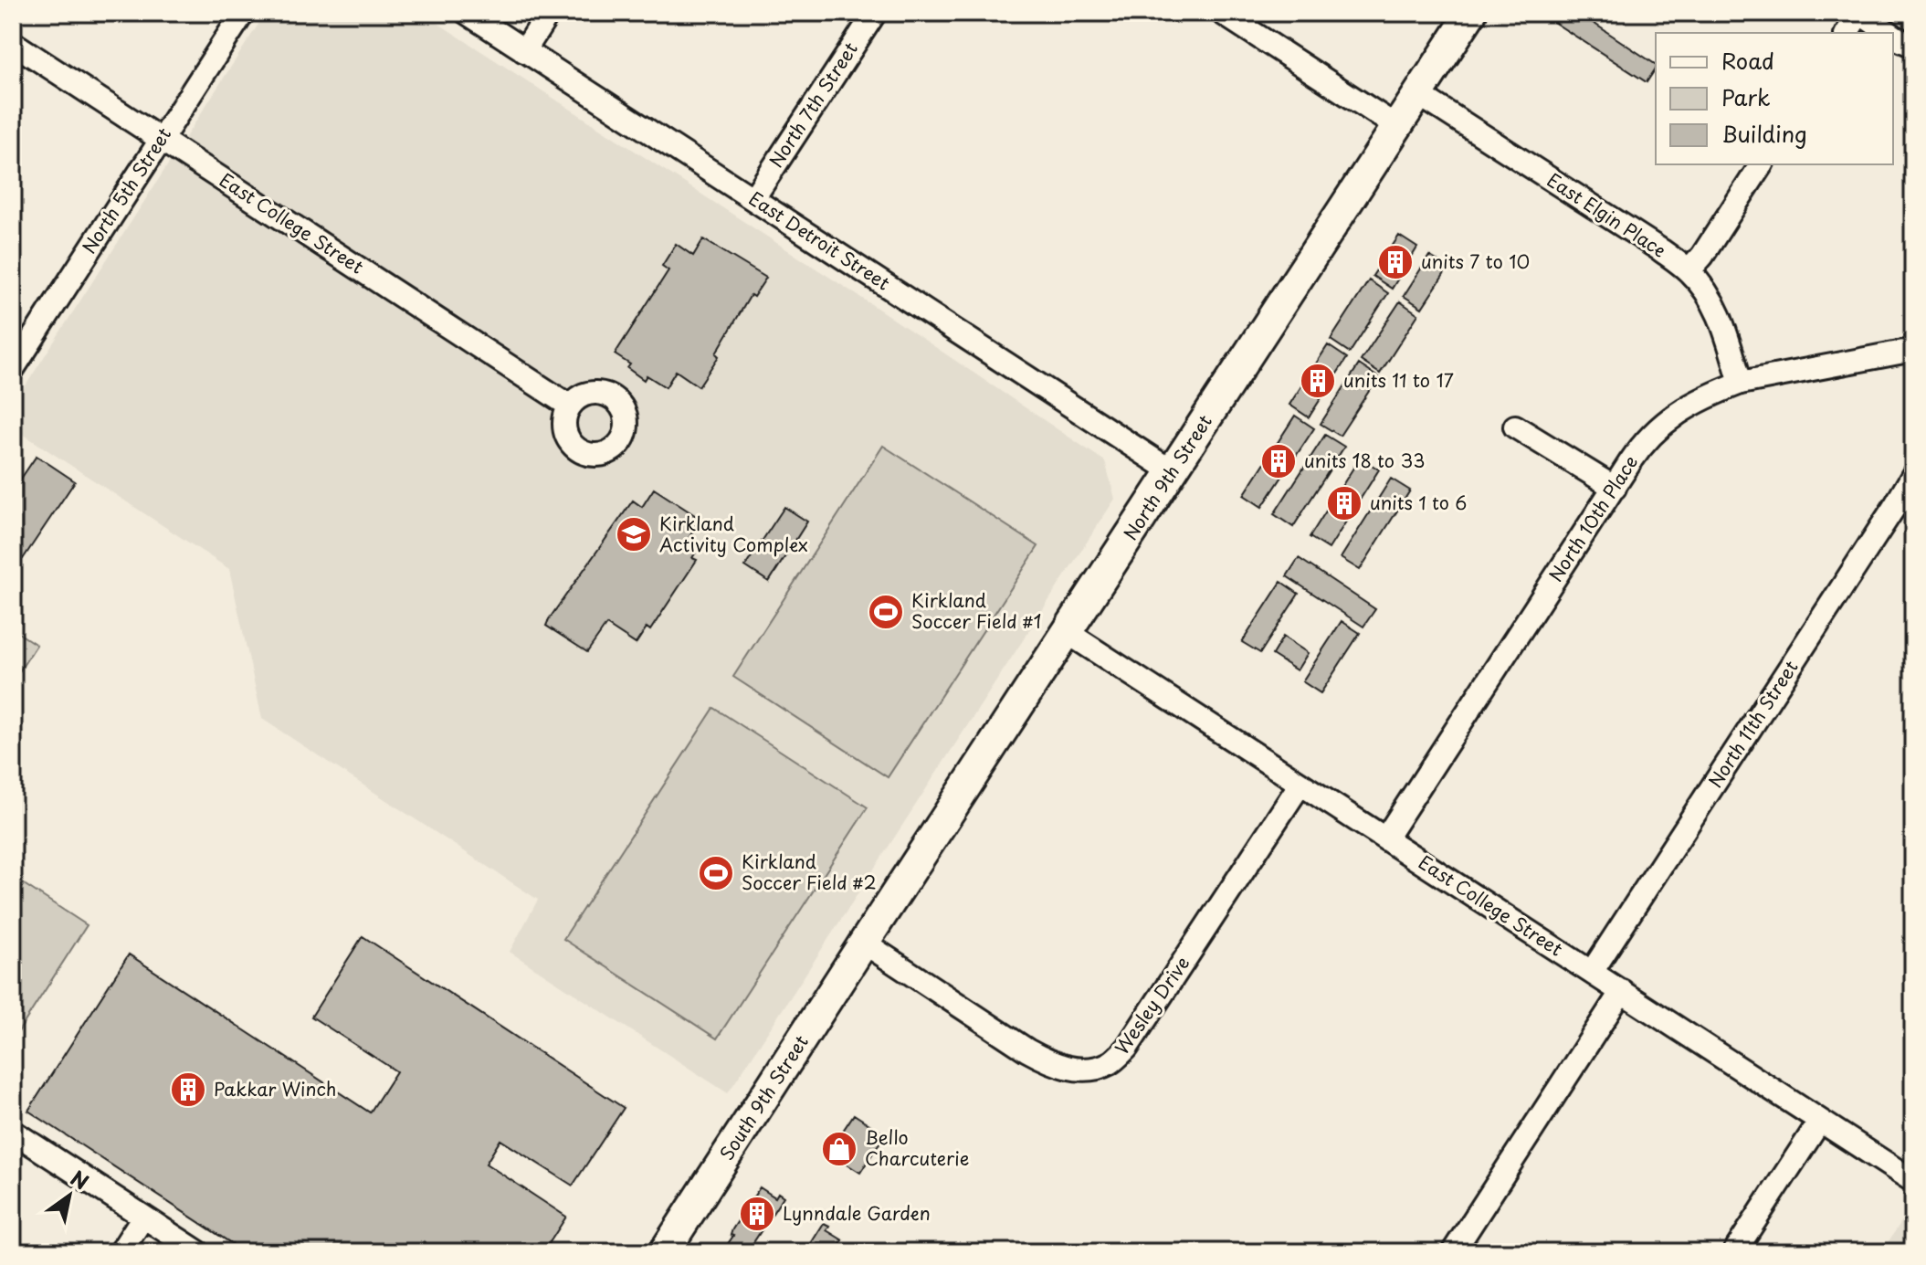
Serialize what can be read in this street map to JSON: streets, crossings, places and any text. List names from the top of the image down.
{
  "streets": {
    "main road": ["North 9th Street", "South 9th Street"],
    "street": [
      "North 7th Street",
      "North 5th Street",
      "East Elgin Place",
      "East College Street",
      "East Detroit Street",
      "North 10th Place",
      "North 11th Street",
      "Wesley Drive"
    ]
  },
  "crossings": [
    ["North 7th Street", "East Detroit Street"],
    ["North 5th Street", "East College Street"],
    ["East Elgin Place", "North 9th Street"],
    ["East Elgin Place", "North 10th Place"],
    ["East College Street", "North 9th Street"],
    ["East College Street", "North 10th Place"],
    ["East College Street", "North 11th Street"],
    ["East College Street", "Wesley Drive"],
    ["East Detroit Street", "North 9th Street"],
    ["North 9th Street", "Wesley Drive"],
    ["North 9th Street", "South 9th Street"],
    ["Wesley Drive", "South 9th Street"]
  ],
  "places": {
    "building": [
      "units 7 to 10",
      "units 11 to 17",
      "units 18 to 33",
      "units 1 to 6",
      "Pakkar Winch",
      "Lynndale Garden"
    ],
    "school or university": ["Kirkland Activity Complex"],
    "sports": ["Kirkland Soccer Field #1", "Kirkland Soccer Field #2"],
    "shop": ["Bello Charcuterie"]
  },
  "legend": ["Road", "Park", "Building"],
  "north": "top right"
}
